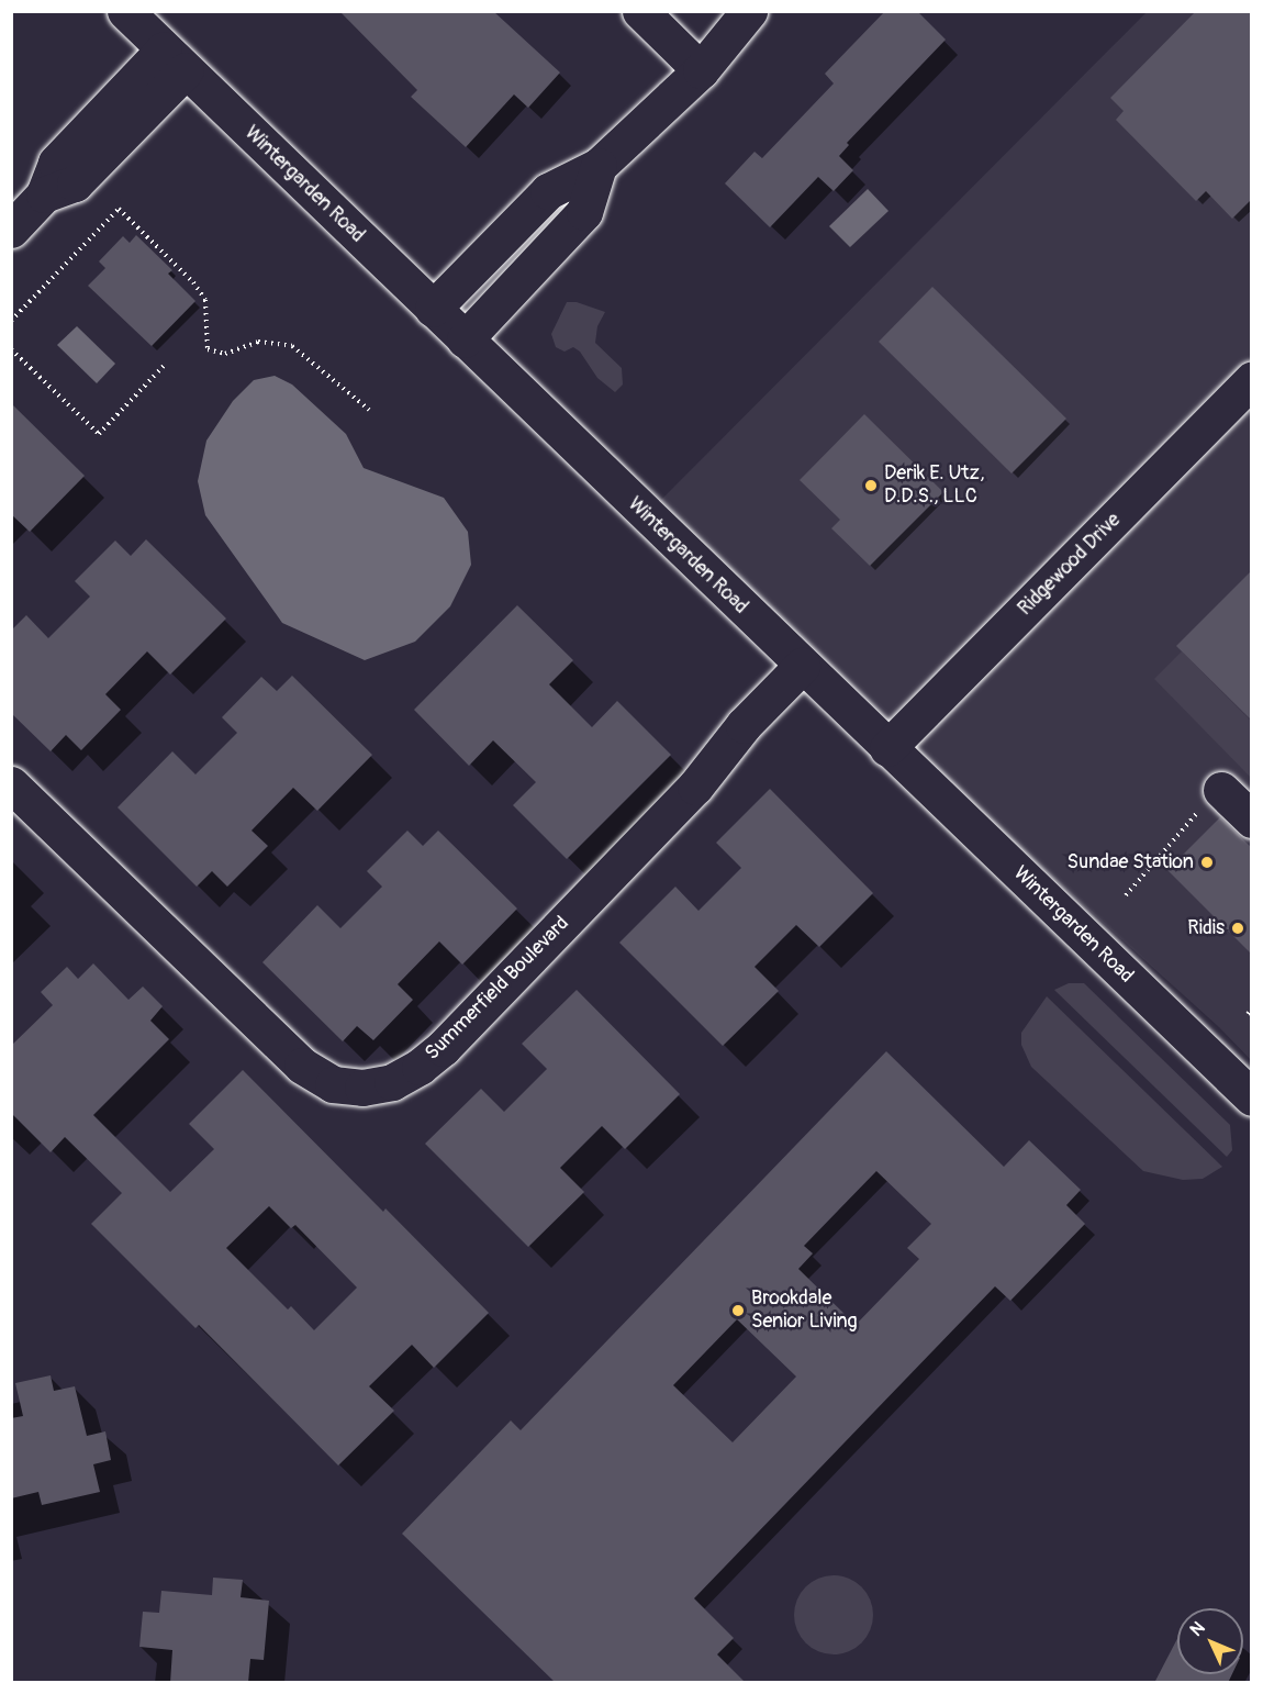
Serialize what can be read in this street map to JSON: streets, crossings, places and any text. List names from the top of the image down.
{
  "streets": {
    "street": ["Wintergarden Road", "Ridgewood Drive", "Summerfield Boulevard"]
  },
  "crossings": [
    ["Wintergarden Road", "Ridgewood Drive"],
    ["Wintergarden Road", "Summerfield Boulevard"]
  ],
  "places": [
    "Derik E. Utz, D.D.S., LLC",
    "Sundae Station",
    "Ridis",
    "Brookdale Senior Living"
  ],
  "north": "top left"
}
